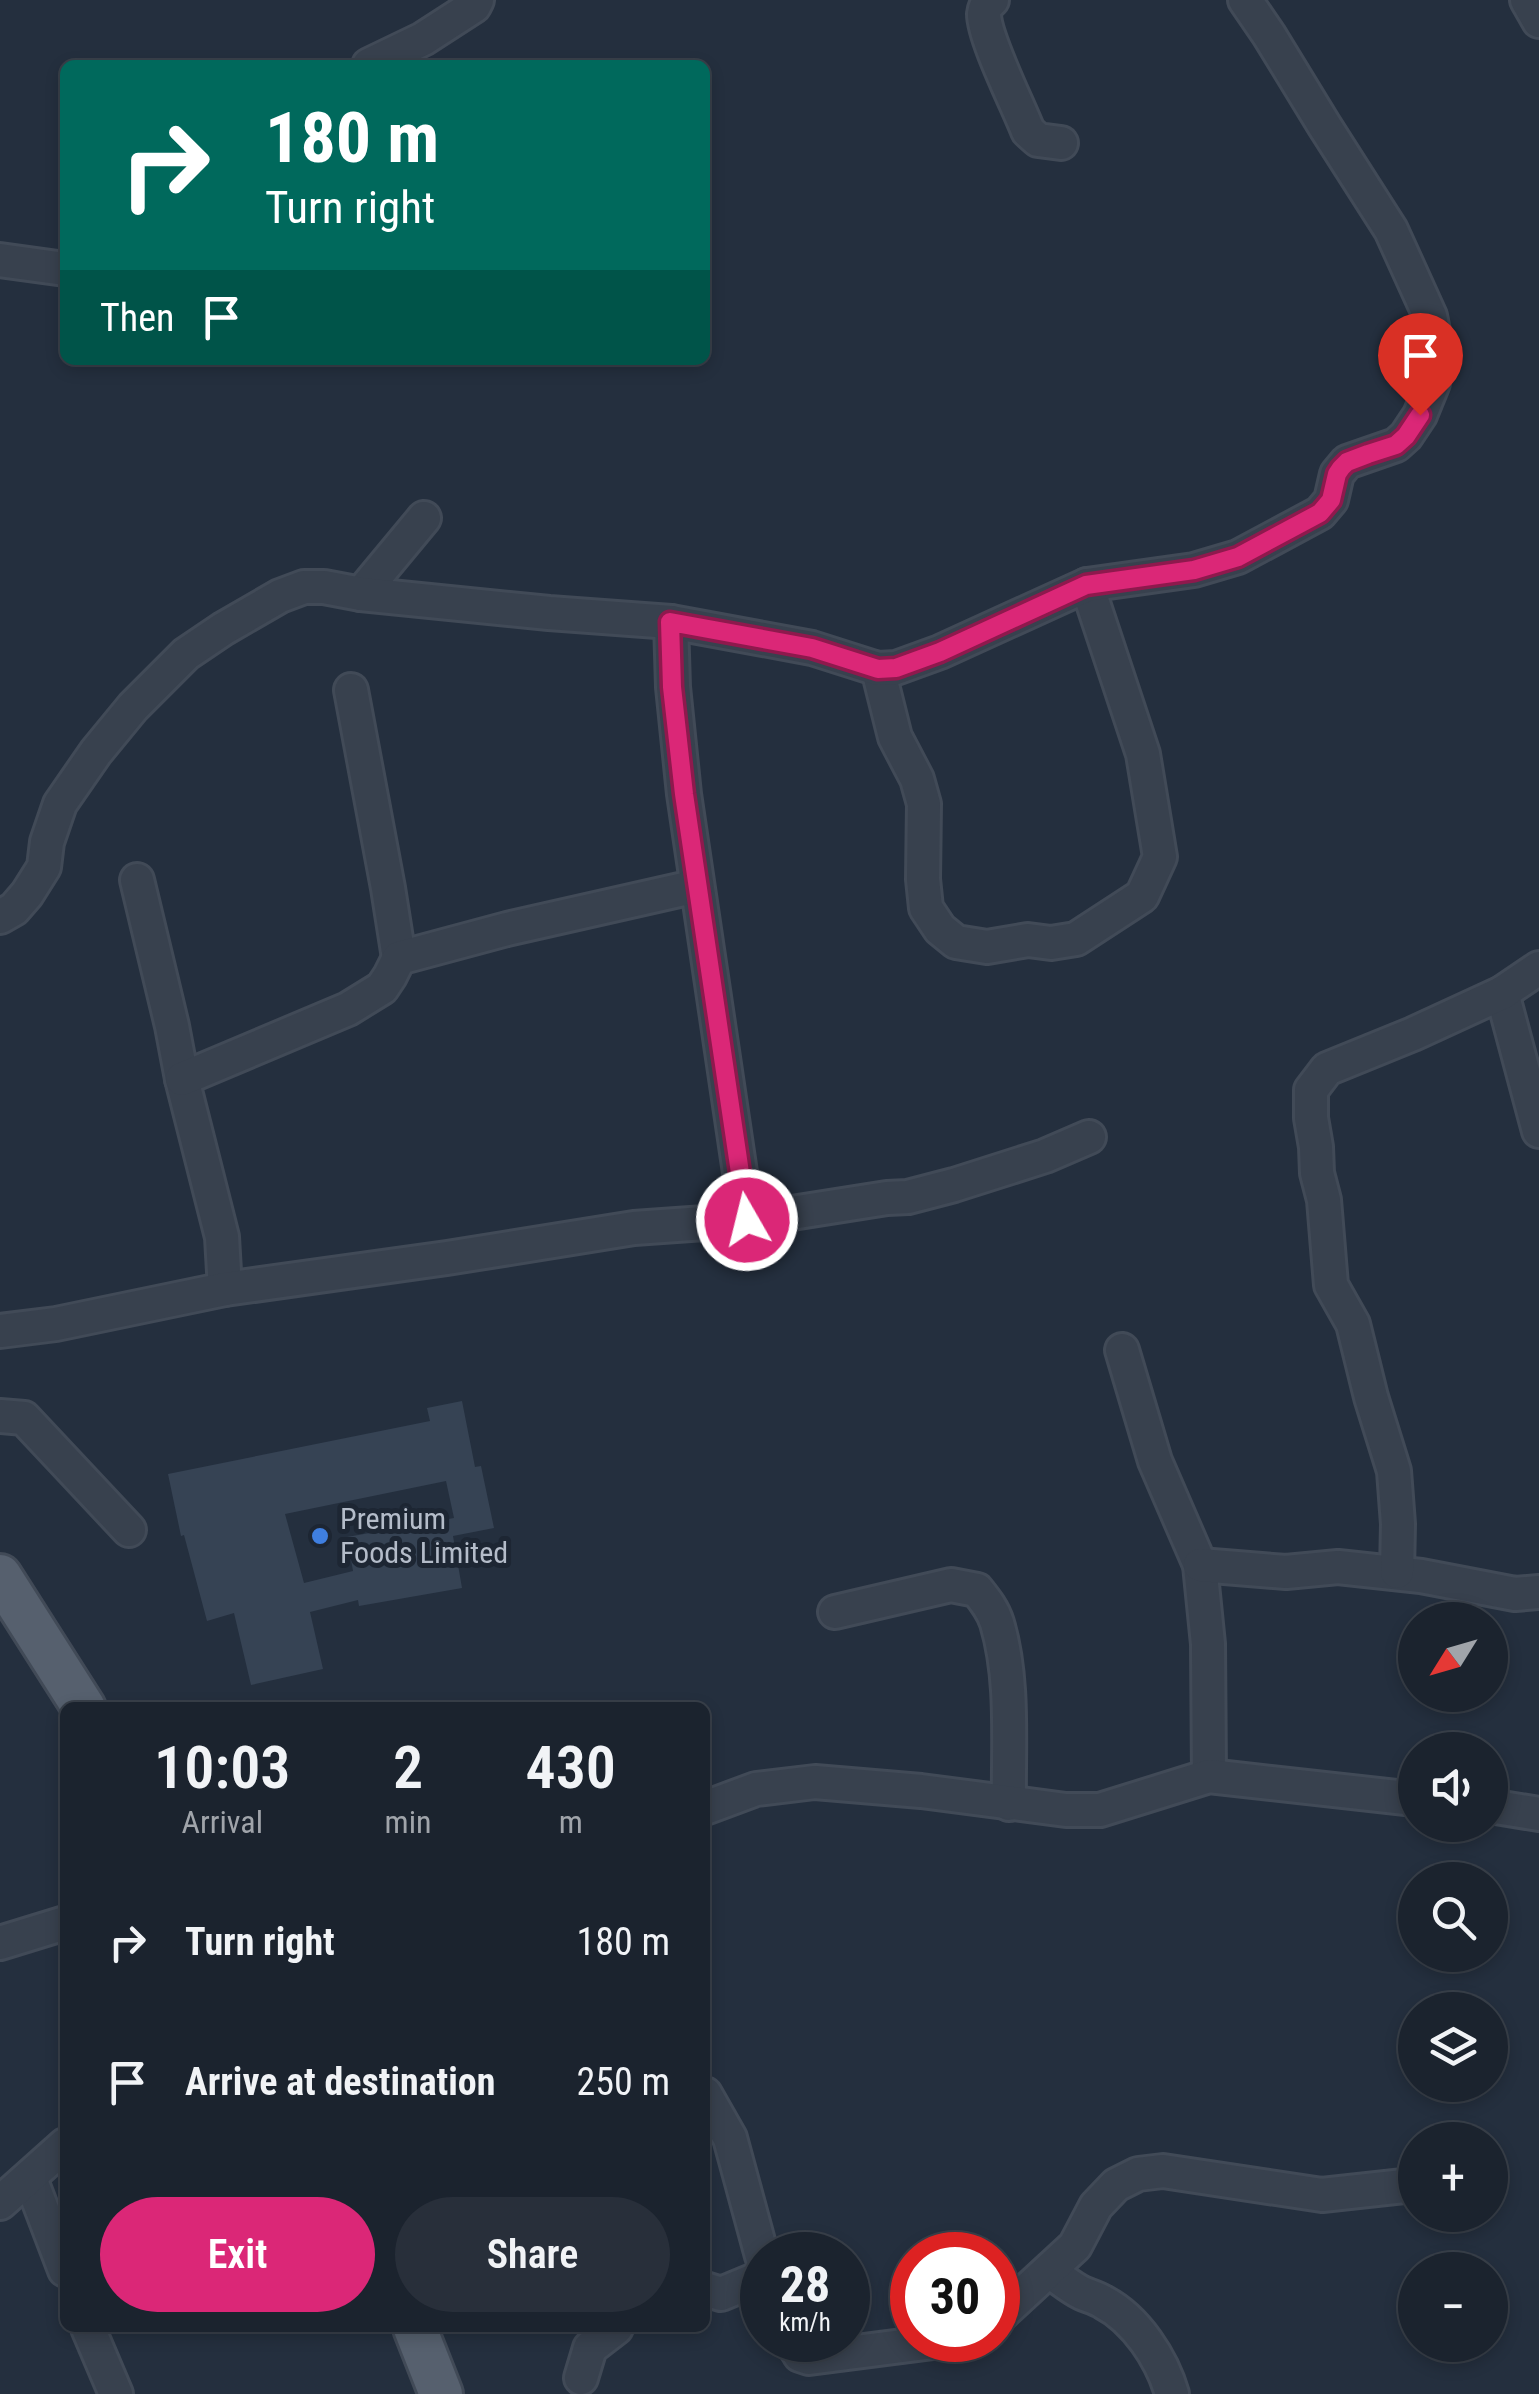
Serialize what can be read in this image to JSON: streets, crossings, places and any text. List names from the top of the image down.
{
  "places": ["Premium Foods Limited"],
  "north": "bottom left",
  "page": {
    "turn": ["180 m", "Turn right"],
    "then": "Then",
    "map_buttons": ["+", "−"],
    "eta": [
      "10:03",
      "Arrival",
      "2",
      "min",
      "430",
      "m"
    ],
    "list": [
      {
        "name": "Turn right",
        "value": "180 m"
      },
      {
        "name": "Arrive at destination",
        "value": "250 m"
      }
    ],
    "buttons": ["Exit", "Share"],
    "speed": "28 km/h",
    "limit": "30"
  }
}
